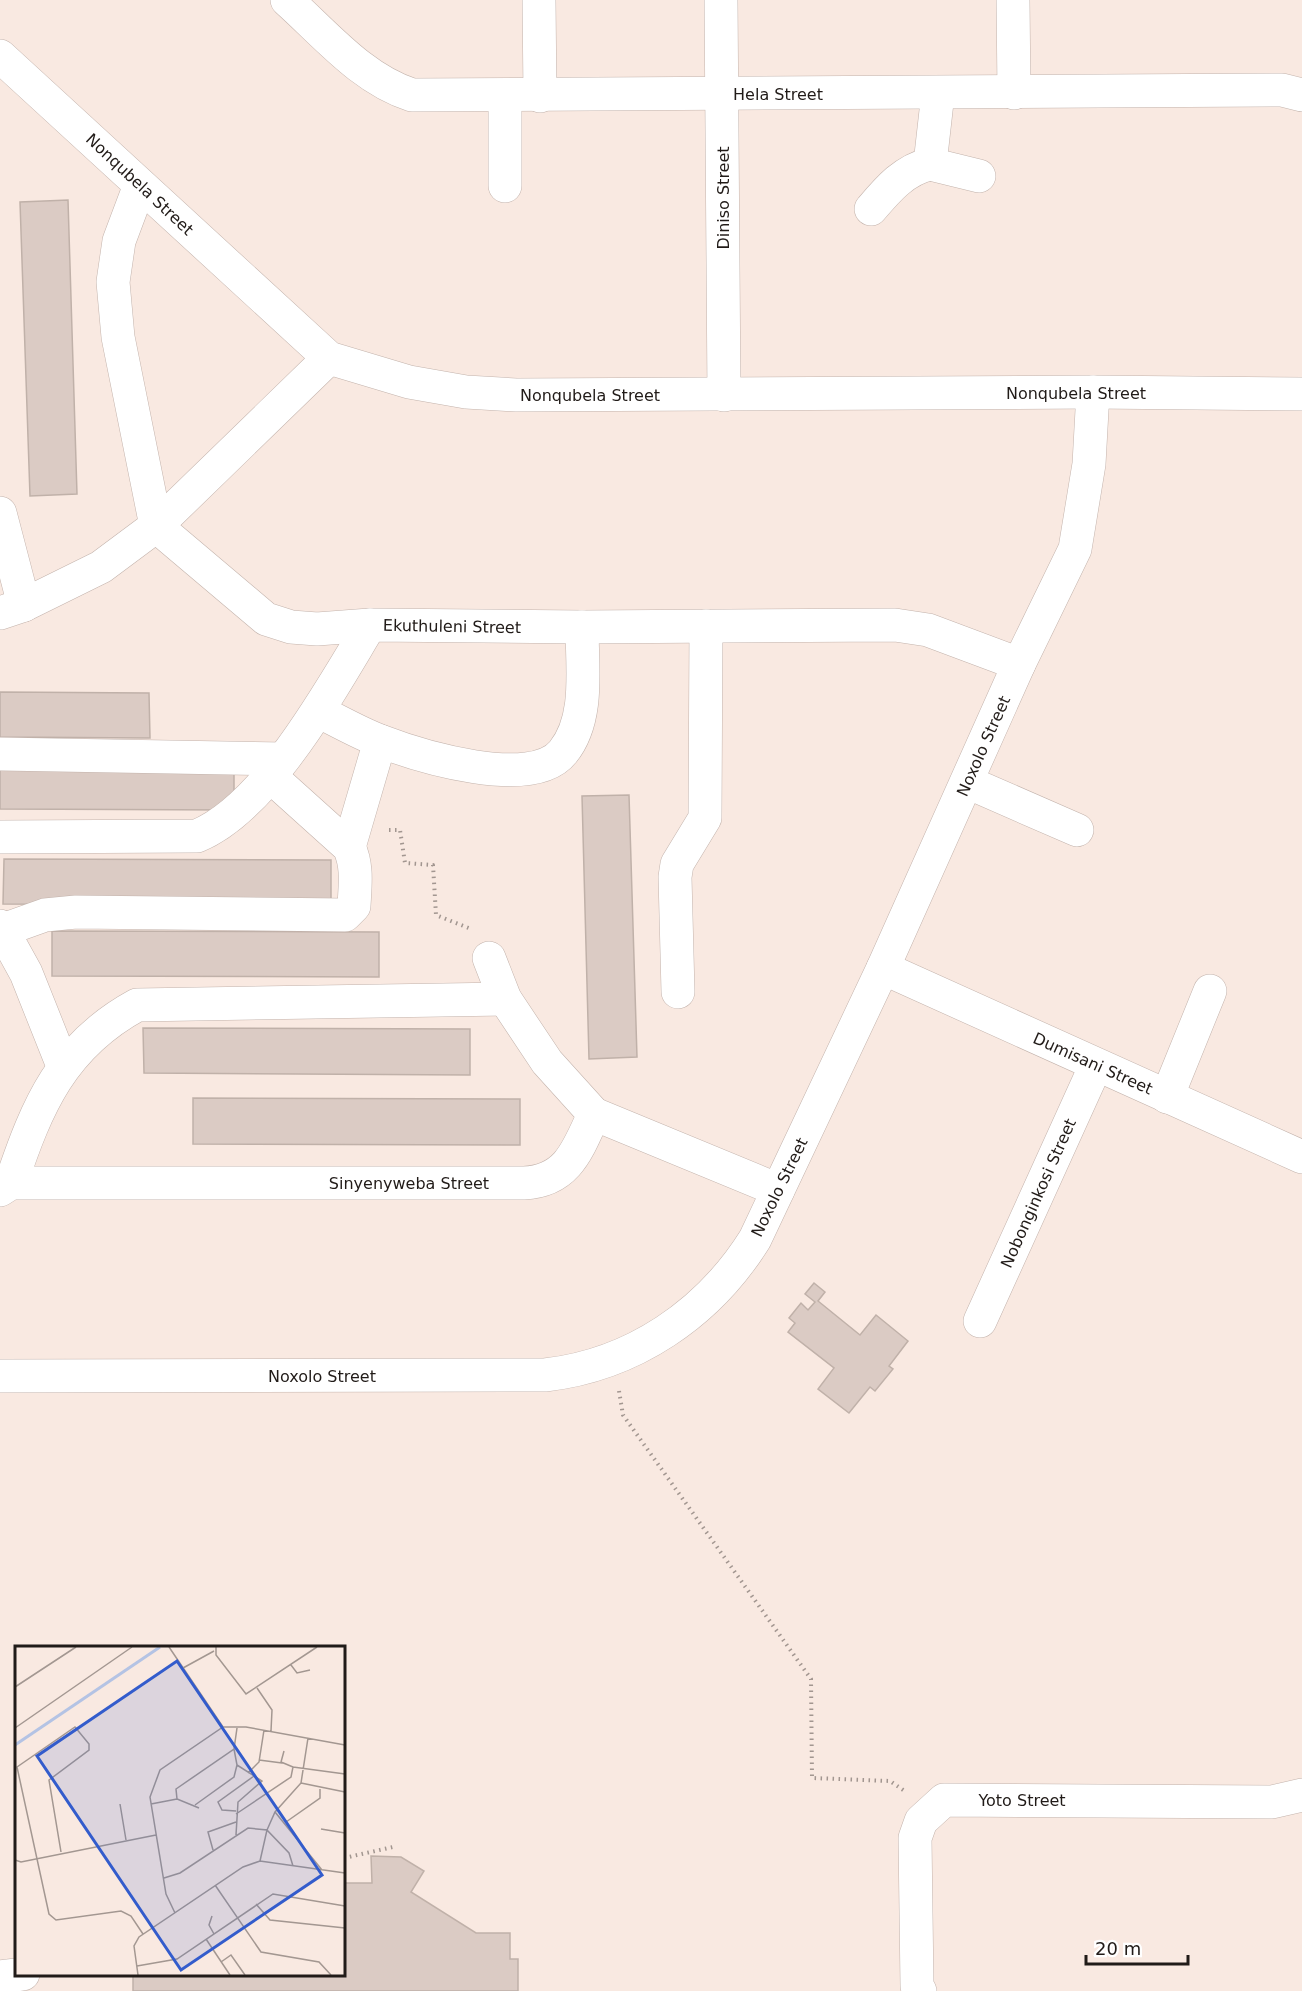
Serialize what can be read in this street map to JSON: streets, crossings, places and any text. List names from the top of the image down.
{
  "streets": {
    "street": [
      "Hela Street",
      "Nonqubela Street",
      "Diniso Street",
      "Ekuthuleni Street",
      "Noxolo Street",
      "Dumisani Street",
      "Sinyenyweba Street",
      "Nobonginkosi Street",
      "Yoto Street"
    ]
  },
  "crossings": [
    ["Hela Street", "Diniso Street"],
    ["Nonqubela Street", "Diniso Street"],
    ["Nonqubela Street", "Noxolo Street"],
    ["Ekuthuleni Street", "Noxolo Street"],
    ["Noxolo Street", "Dumisani Street"],
    ["Dumisani Street", "Nobonginkosi Street"]
  ],
  "scale_bar": "20 m"
}
